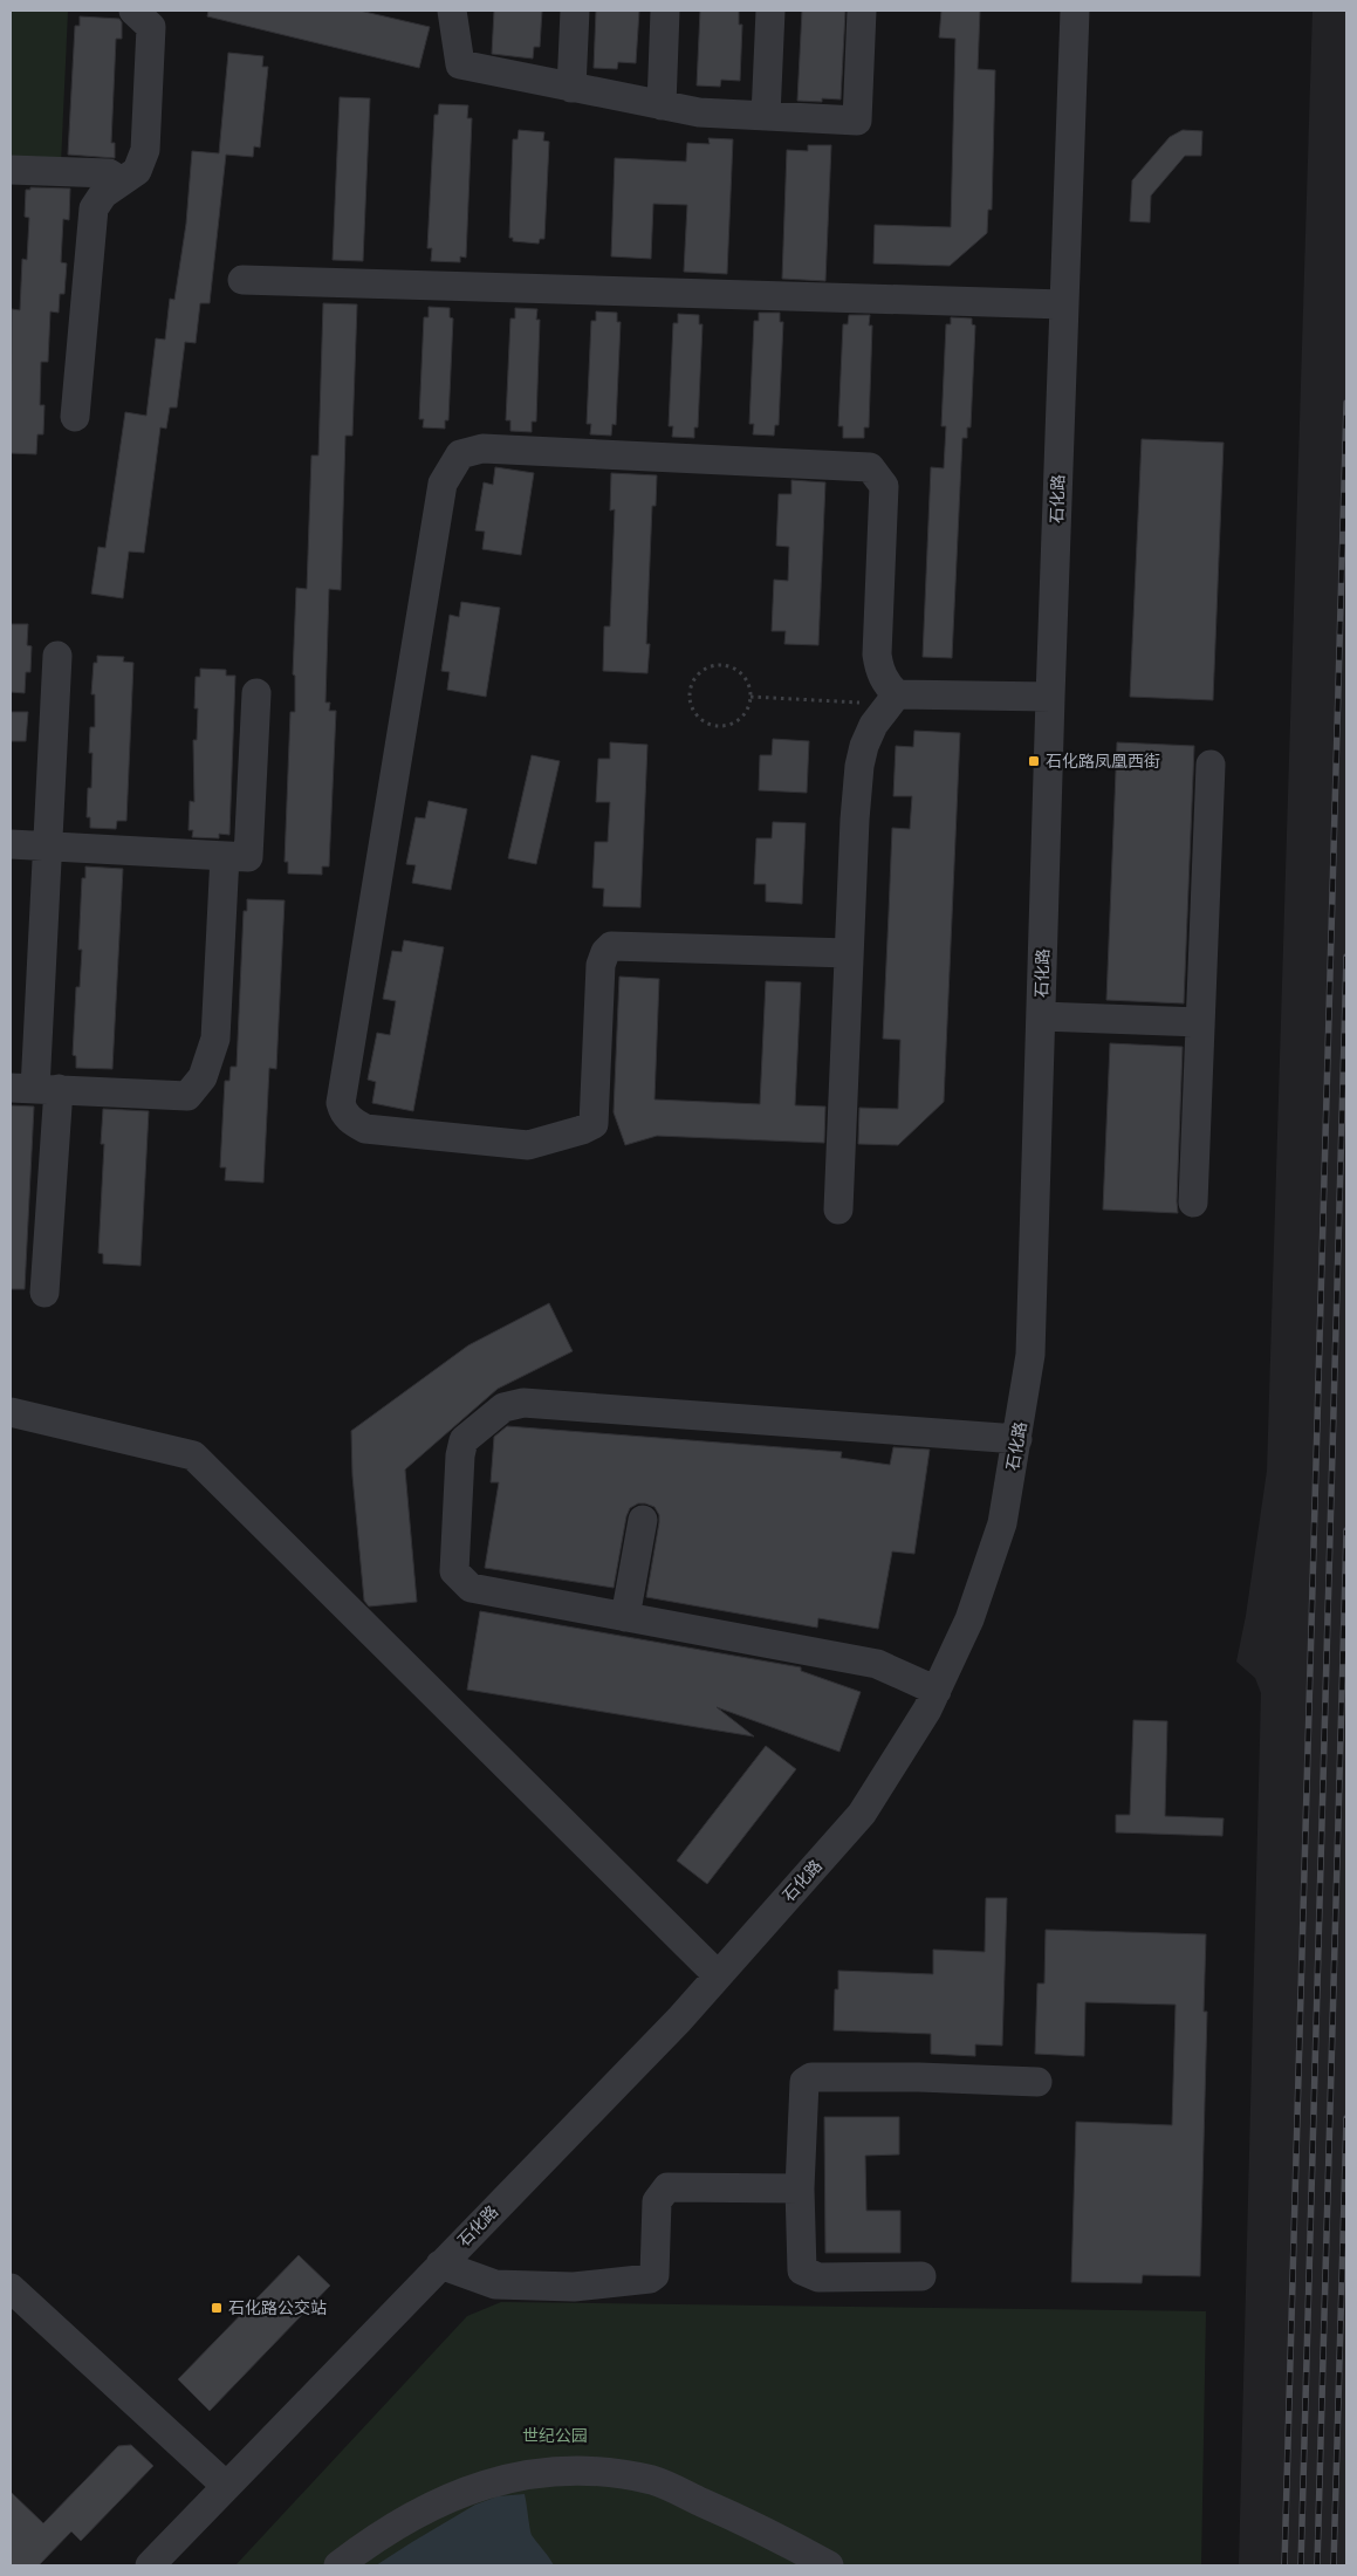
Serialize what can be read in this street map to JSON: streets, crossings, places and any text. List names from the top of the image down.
{
  "streets": {
    "street": ["石化路"]
  },
  "parks": ["世纪公园"],
  "places": {
    "transit": ["石化路凤凰西街", "石化路公交站"]
  }
}
